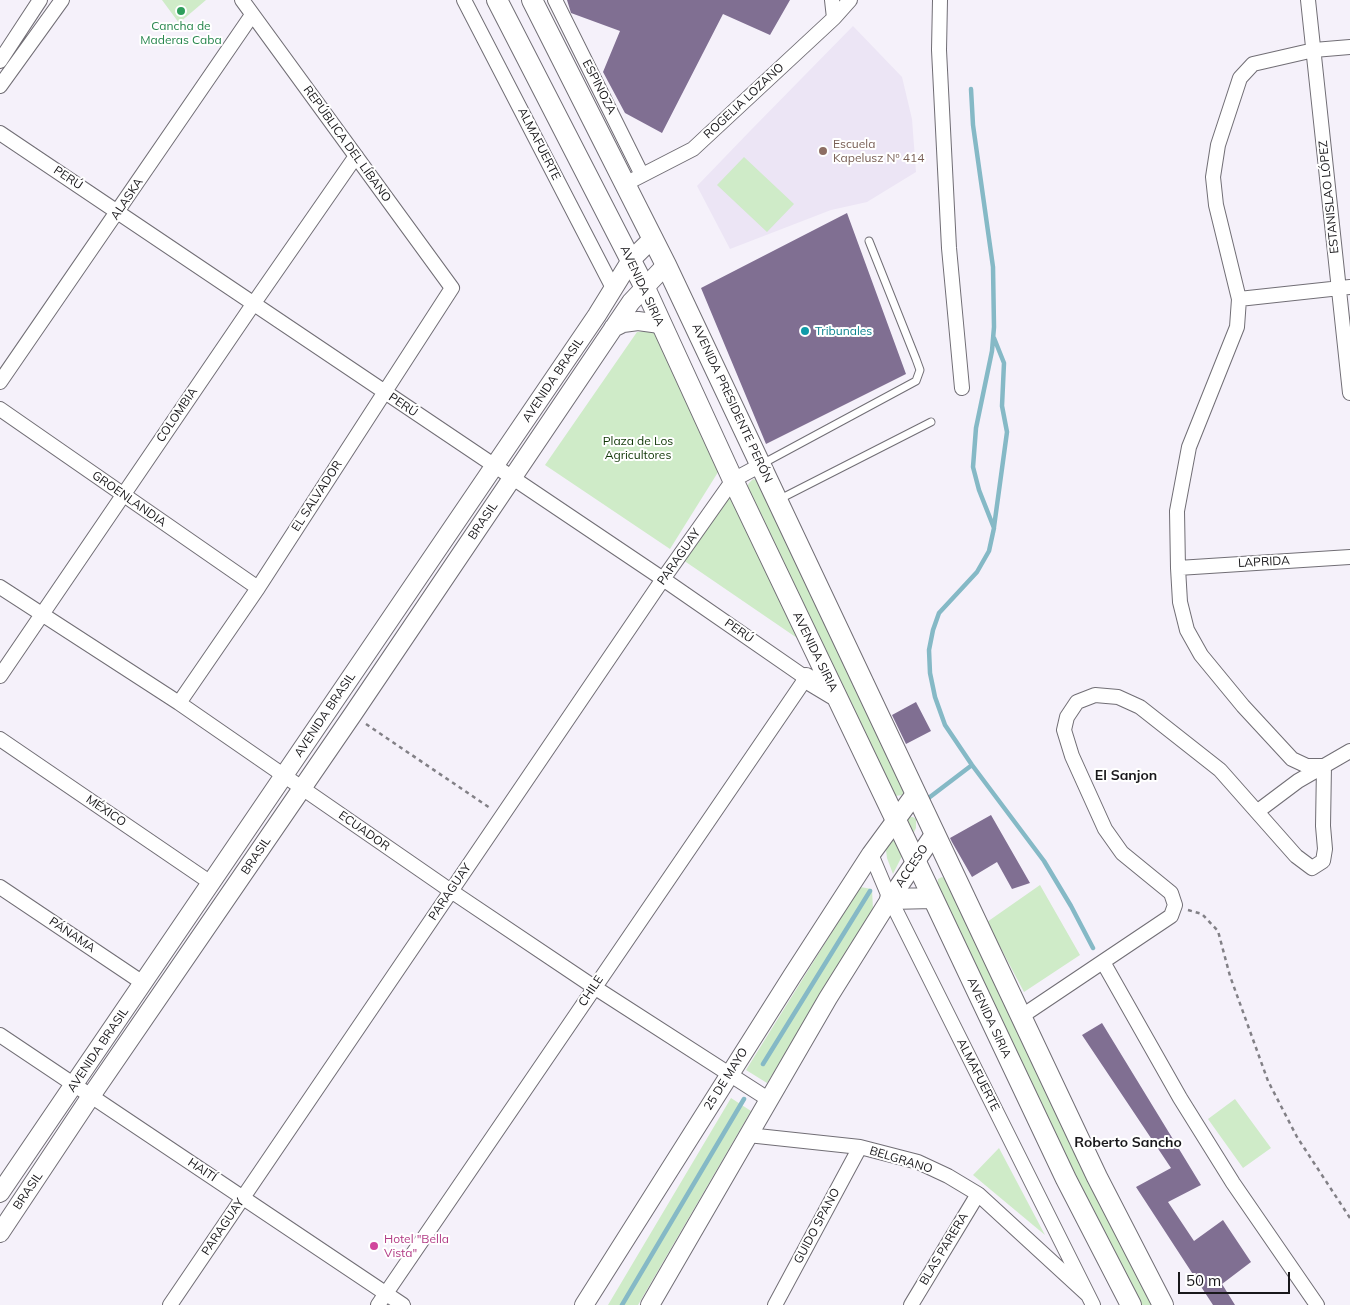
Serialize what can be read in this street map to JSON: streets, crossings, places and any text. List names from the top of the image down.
{
  "streets": {
    "main road": ["AVENIDA SIRIA", "AVENIDA PRESIDENTE PERÓN"],
    "street": [
      "ESPINOZA",
      "ROGELIA LOZANO",
      "REPÚBLICA DEL LÍBANO",
      "ALMAFUERTE",
      "PERÚ",
      "ESTANISLAO LÓPEZ",
      "ALASKA",
      "AVENIDA BRASIL",
      "COLOMBIA",
      "EL SALVADOR",
      "GROENLANDIA",
      "BRASIL",
      "PARAGUAY",
      "LAPRIDA",
      "MÉXICO",
      "ECUADOR",
      "ACCESO",
      "PÁNAMA",
      "CHILE",
      "25 DE MAYO",
      "BELGRANO",
      "HAITÍ",
      "GUIDO SPANO",
      "BLAS PARERA"
    ]
  },
  "crossings": [
    ["ESPINOZA", "ROGELIA LOZANO"],
    ["ESPINOZA", "AVENIDA PRESIDENTE PERÓN"],
    ["ROGELIA LOZANO", "AVENIDA PRESIDENTE PERÓN"],
    ["REPÚBLICA DEL LÍBANO", "ALASKA"],
    ["REPÚBLICA DEL LÍBANO", "COLOMBIA"],
    ["REPÚBLICA DEL LÍBANO", "EL SALVADOR"],
    ["ALMAFUERTE", "AVENIDA BRASIL"],
    ["ALMAFUERTE", "ACCESO"],
    ["ALMAFUERTE", "25 DE MAYO"],
    ["ALMAFUERTE", "BELGRANO"],
    ["PERÚ", "ALASKA"],
    ["PERÚ", "AVENIDA BRASIL"],
    ["PERÚ", "COLOMBIA"],
    ["PERÚ", "EL SALVADOR"],
    ["PERÚ", "BRASIL"],
    ["PERÚ", "PARAGUAY"],
    ["PERÚ", "CHILE"],
    ["AVENIDA SIRIA", "AVENIDA BRASIL"],
    ["AVENIDA SIRIA", "PARAGUAY"],
    ["AVENIDA SIRIA", "ACCESO"],
    ["AVENIDA BRASIL", "AVENIDA PRESIDENTE PERÓN"],
    ["AVENIDA BRASIL", "BRASIL"],
    ["AVENIDA BRASIL", "MÉXICO"],
    ["AVENIDA BRASIL", "ECUADOR"],
    ["AVENIDA BRASIL", "PÁNAMA"],
    ["AVENIDA BRASIL", "HAITÍ"],
    ["COLOMBIA", "GROENLANDIA"],
    ["COLOMBIA", "ECUADOR"],
    ["EL SALVADOR", "GROENLANDIA"],
    ["EL SALVADOR", "ECUADOR"],
    ["BRASIL", "ECUADOR"],
    ["BRASIL", "HAITÍ"],
    ["PARAGUAY", "ECUADOR"],
    ["PARAGUAY", "HAITÍ"],
    ["ECUADOR", "CHILE"],
    ["ECUADOR", "25 DE MAYO"],
    ["CHILE", "HAITÍ"],
    ["BELGRANO", "GUIDO SPANO"],
    ["BELGRANO", "BLAS PARERA"]
  ],
  "districts": ["El Sanjon", "Roberto Sancho"],
  "parks": ["Plaza de Los Agricultores"],
  "places": [
    "Cancha de Maderas Caba",
    "Escuela Kapelusz Nº 414",
    "Tribunales",
    "Hotel \"Bella Vista\""
  ],
  "scale_bar": "50 m"
}
